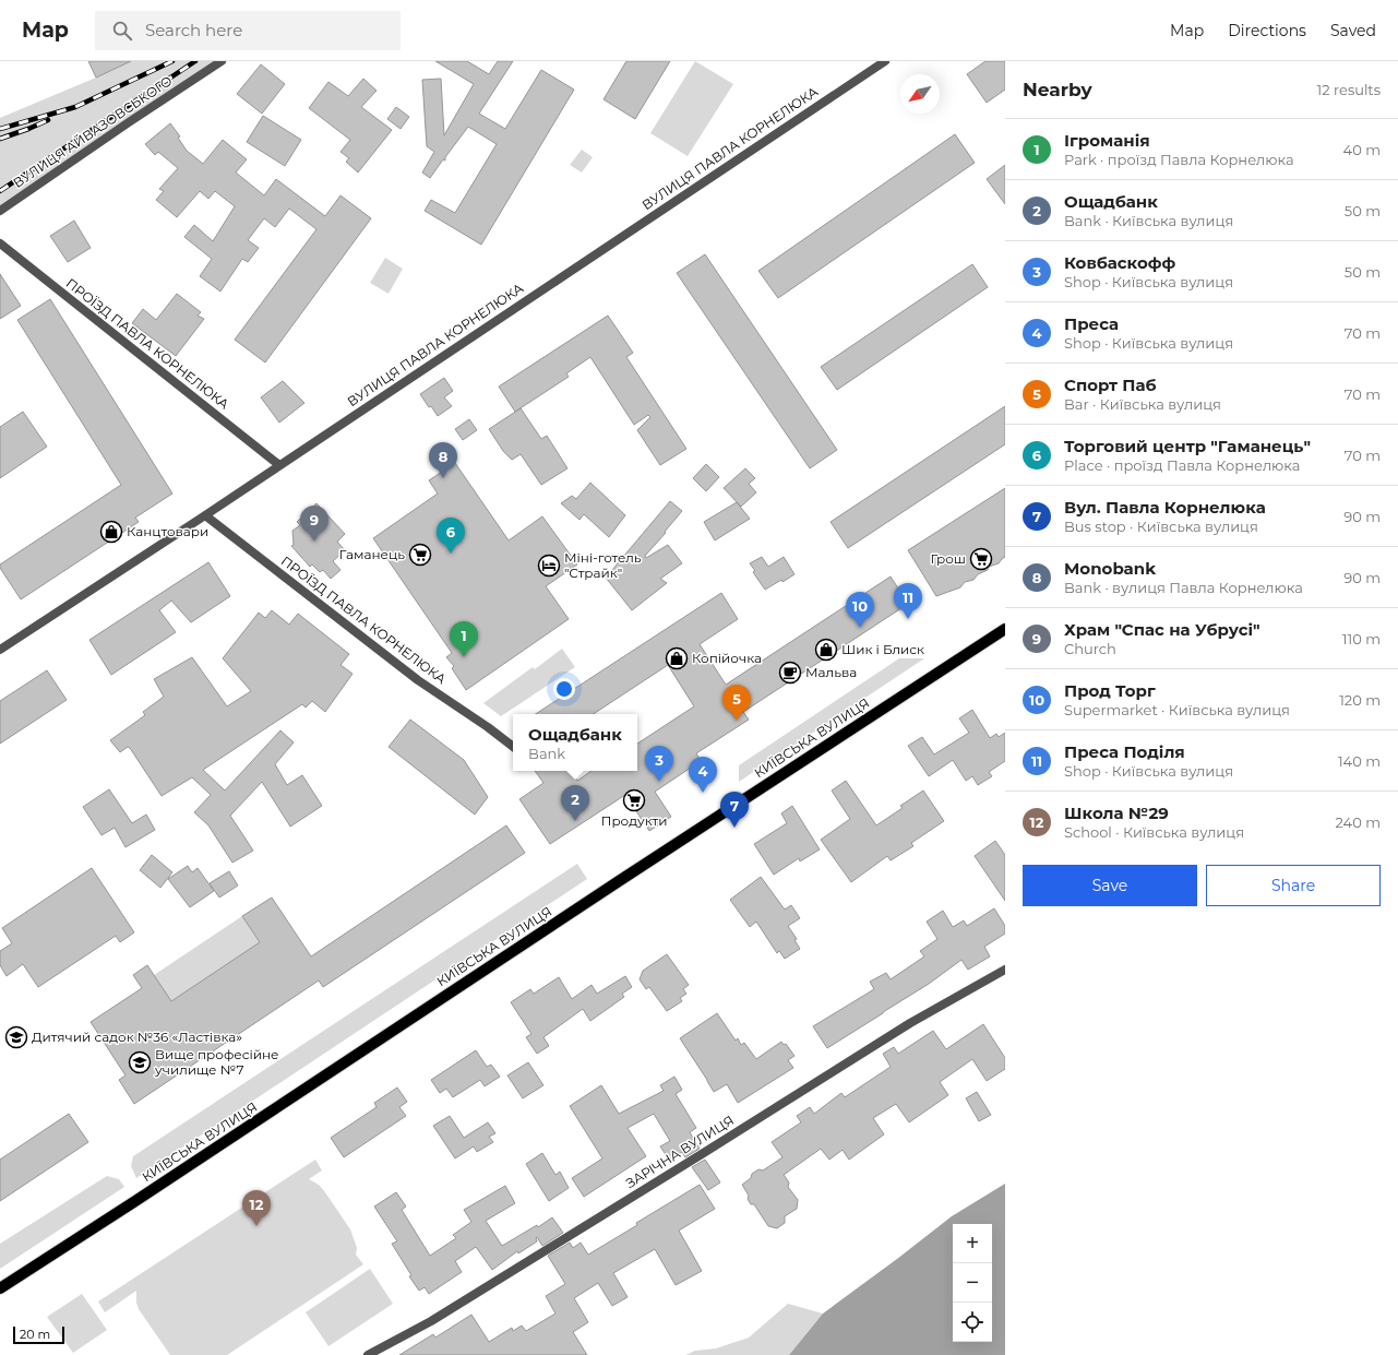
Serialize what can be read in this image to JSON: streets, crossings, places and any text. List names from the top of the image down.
{
  "streets": {
    "main road": ["КИЇВСЬКА ВУЛИЦЯ"],
    "street": [
      "ВУЛИЦЯ АЙВАЗОВСЬКОГО",
      "ВУЛИЦЯ ПАВЛА КОРНЕЛЮКА",
      "ПРОЇЗД ПАВЛА КОРНЕЛЮКА",
      "ЗАРІЧНА ВУЛИЦЯ"
    ]
  },
  "crossings": [
    ["ВУЛИЦЯ ПАВЛА КОРНЕЛЮКА", "ПРОЇЗД ПАВЛА КОРНЕЛЮКА"]
  ],
  "places": {
    "shop": ["Канцтовари", "Шик і Блиск", "Копійочка"],
    "supermarket": ["Гаманець", "Грош", "Продукти"],
    "hotel": ["Міні-готель \"Страйк\""],
    "cafe": ["Мальва"],
    "school or university": ["Дитячий садок №36 «Ластівка»", "Вище професійне училище №7"]
  },
  "scale_bar": "20 m",
  "north": "bottom left",
  "page": {
    "header": "Map",
    "search": "Search here",
    "nav": ["Map", "Directions", "Saved"],
    "heading": ["Nearby", "12 results"],
    "list": [
      {
        "mark": "1",
        "name": "Ігроманія",
        "note": "Park · проїзд Павла Корнелюка",
        "value": "40 m"
      },
      {
        "mark": "2",
        "name": "Ощадбанк",
        "note": "Bank · Київська вулиця",
        "value": "50 m"
      },
      {
        "mark": "3",
        "name": "Ковбаскофф",
        "note": "Shop · Київська вулиця",
        "value": "50 m"
      },
      {
        "mark": "4",
        "name": "Преса",
        "note": "Shop · Київська вулиця",
        "value": "70 m"
      },
      {
        "mark": "5",
        "name": "Спорт Паб",
        "note": "Bar · Київська вулиця",
        "value": "70 m"
      },
      {
        "mark": "6",
        "name": "Торговий центр \"Гаманець\"",
        "note": "Place · проїзд Павла Корнелюка",
        "value": "70 m"
      },
      {
        "mark": "7",
        "name": "Вул. Павла Корнелюка",
        "note": "Bus stop · Київська вулиця",
        "value": "90 m"
      },
      {
        "mark": "8",
        "name": "Monobank",
        "note": "Bank · вулиця Павла Корнелюка",
        "value": "90 m"
      },
      {
        "mark": "9",
        "name": "Храм \"Спас на Убрусі\"",
        "note": "Church",
        "value": "110 m"
      },
      {
        "mark": "10",
        "name": "Прод Торг",
        "note": "Supermarket · Київська вулиця",
        "value": "120 m"
      },
      {
        "mark": "11",
        "name": "Преса Поділя",
        "note": "Shop · Київська вулиця",
        "value": "140 m"
      },
      {
        "mark": "12",
        "name": "Школа №29",
        "note": "School · Київська вулиця",
        "value": "240 m"
      }
    ],
    "pins": [
      "8",
      "9",
      "6",
      "11",
      "10",
      "1",
      "5",
      "3",
      "4",
      "2",
      "7",
      "12"
    ],
    "popup": ["Ощадбанк", "Bank"],
    "buttons": ["Save", "Share"],
    "map_buttons": ["+", "−"],
    "scale": "20 m"
  }
}
